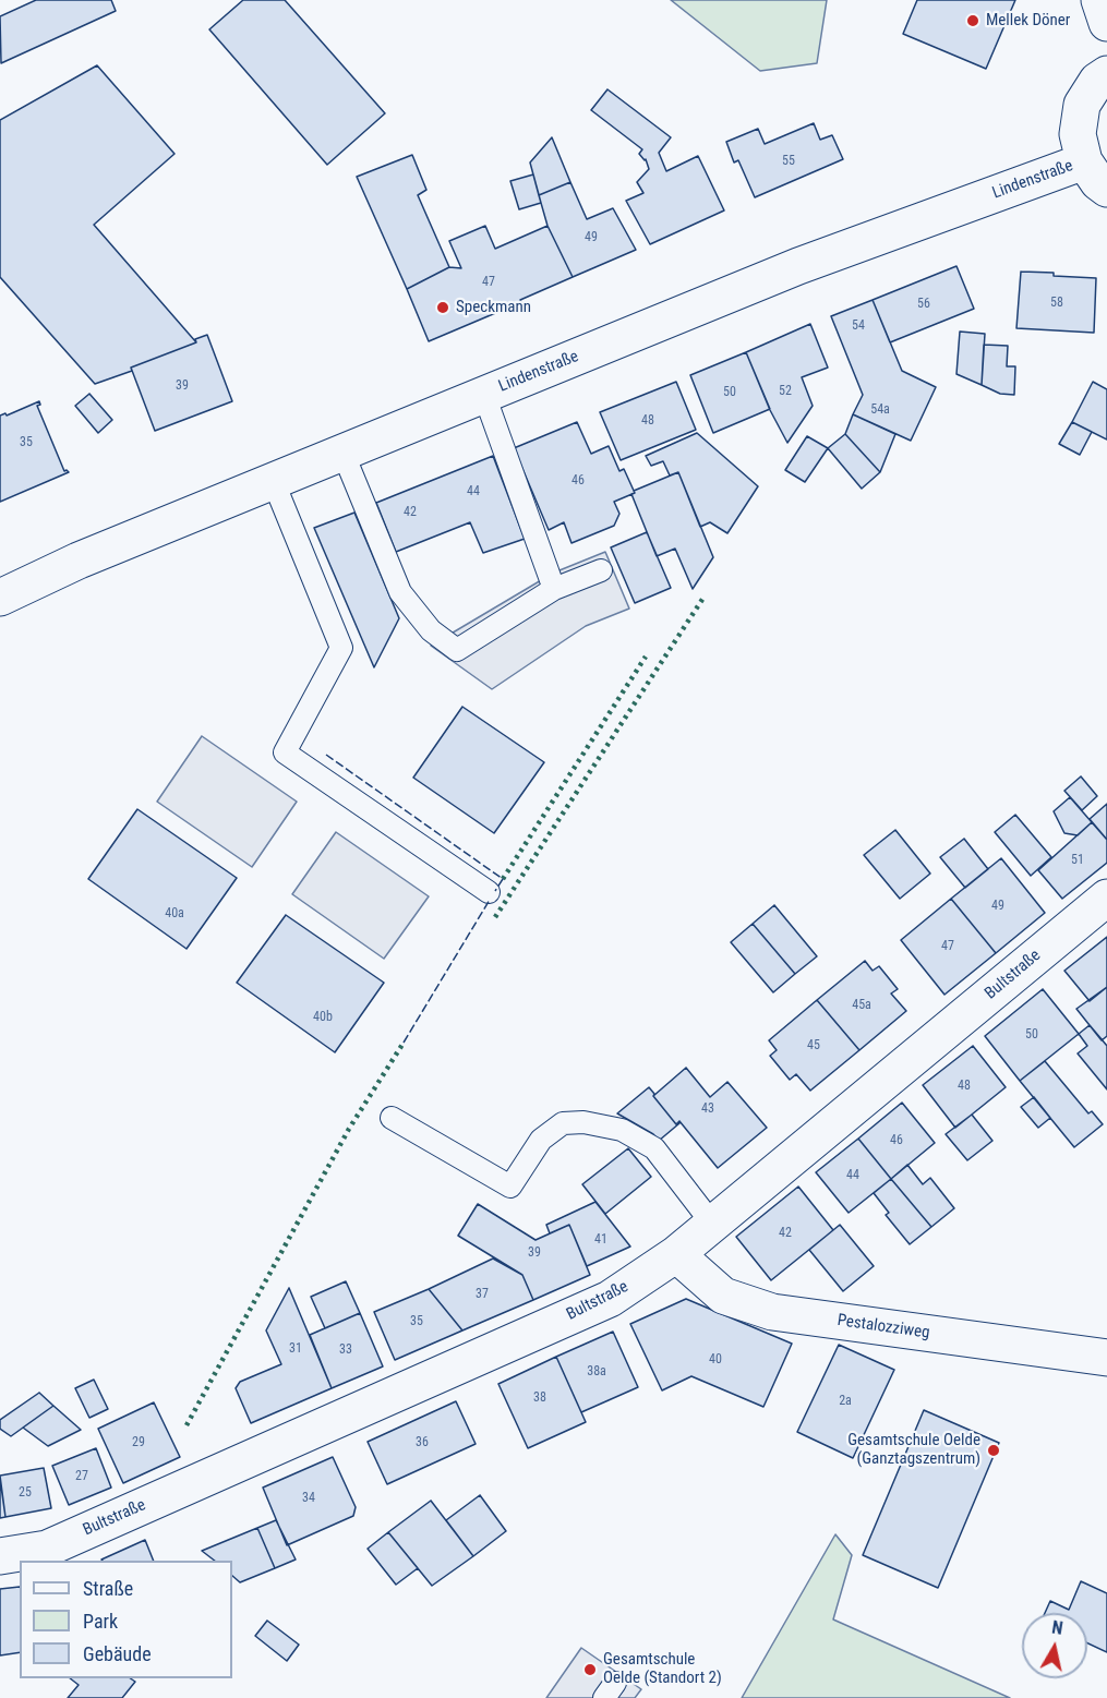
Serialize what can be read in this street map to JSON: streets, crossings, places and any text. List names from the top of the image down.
{
  "streets": {
    "street": ["Lindenstraße", "Bultstraße", "Pestalozziweg"]
  },
  "crossings": [
    ["Bultstraße", "Pestalozziweg"]
  ],
  "places": [
    "Mellek Döner",
    "Speckmann",
    "Gesamtschule Oelde (Ganztagszentrum)",
    "Gesamtschule Oelde (Standort 2)"
  ],
  "house_numbers": [
    "55",
    "49",
    "47",
    "58",
    "56",
    "54",
    "39",
    "52",
    "50",
    "54a",
    "48",
    "35",
    "46",
    "44",
    "42",
    "51",
    "49",
    "40a",
    "47",
    "45a",
    "40b",
    "50",
    "45",
    "48",
    "43",
    "46",
    "44",
    "42",
    "41",
    "39",
    "37",
    "35",
    "31",
    "33",
    "40",
    "38a",
    "38",
    "2a",
    "29",
    "36",
    "27",
    "25",
    "34"
  ],
  "legend": ["Straße", "Park", "Gebäude"],
  "north": "top"
}
